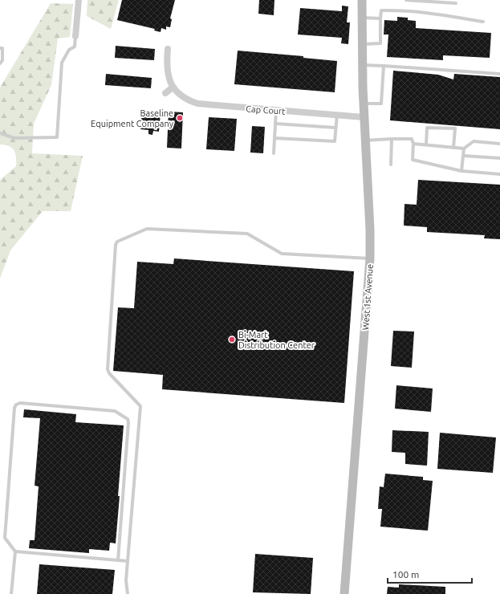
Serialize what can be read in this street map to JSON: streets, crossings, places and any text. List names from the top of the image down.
{
  "streets": {
    "street": ["Cap Court", "West 1st Avenue"]
  },
  "crossings": [
    ["Cap Court", "West 1st Avenue"]
  ],
  "places": ["Baseline Equipment Company", "Bi-Mart Distribution Center"],
  "scale_bar": "100 m"
}
